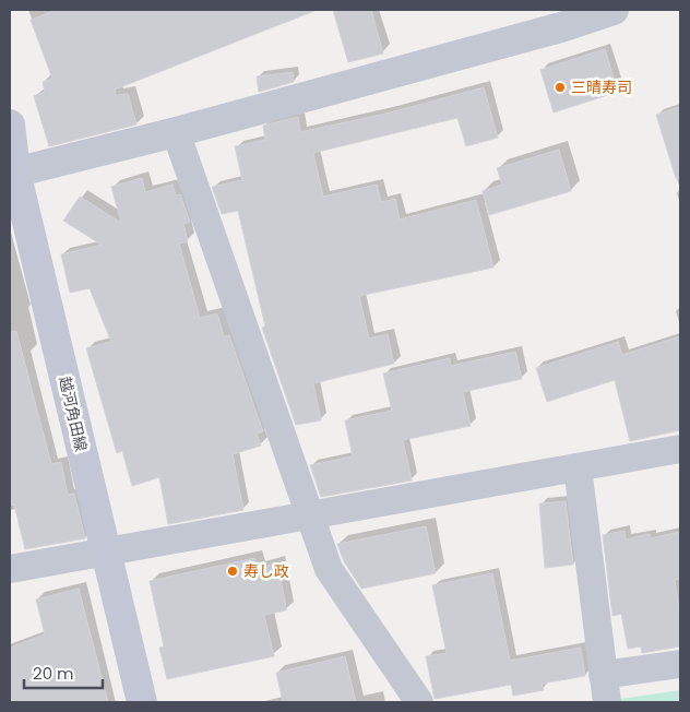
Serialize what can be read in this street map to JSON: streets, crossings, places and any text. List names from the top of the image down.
{
  "streets": {
    "main road": ["越河角田線"]
  },
  "places": ["三晴寿司", "寿し政"],
  "scale_bar": "20 m"
}
